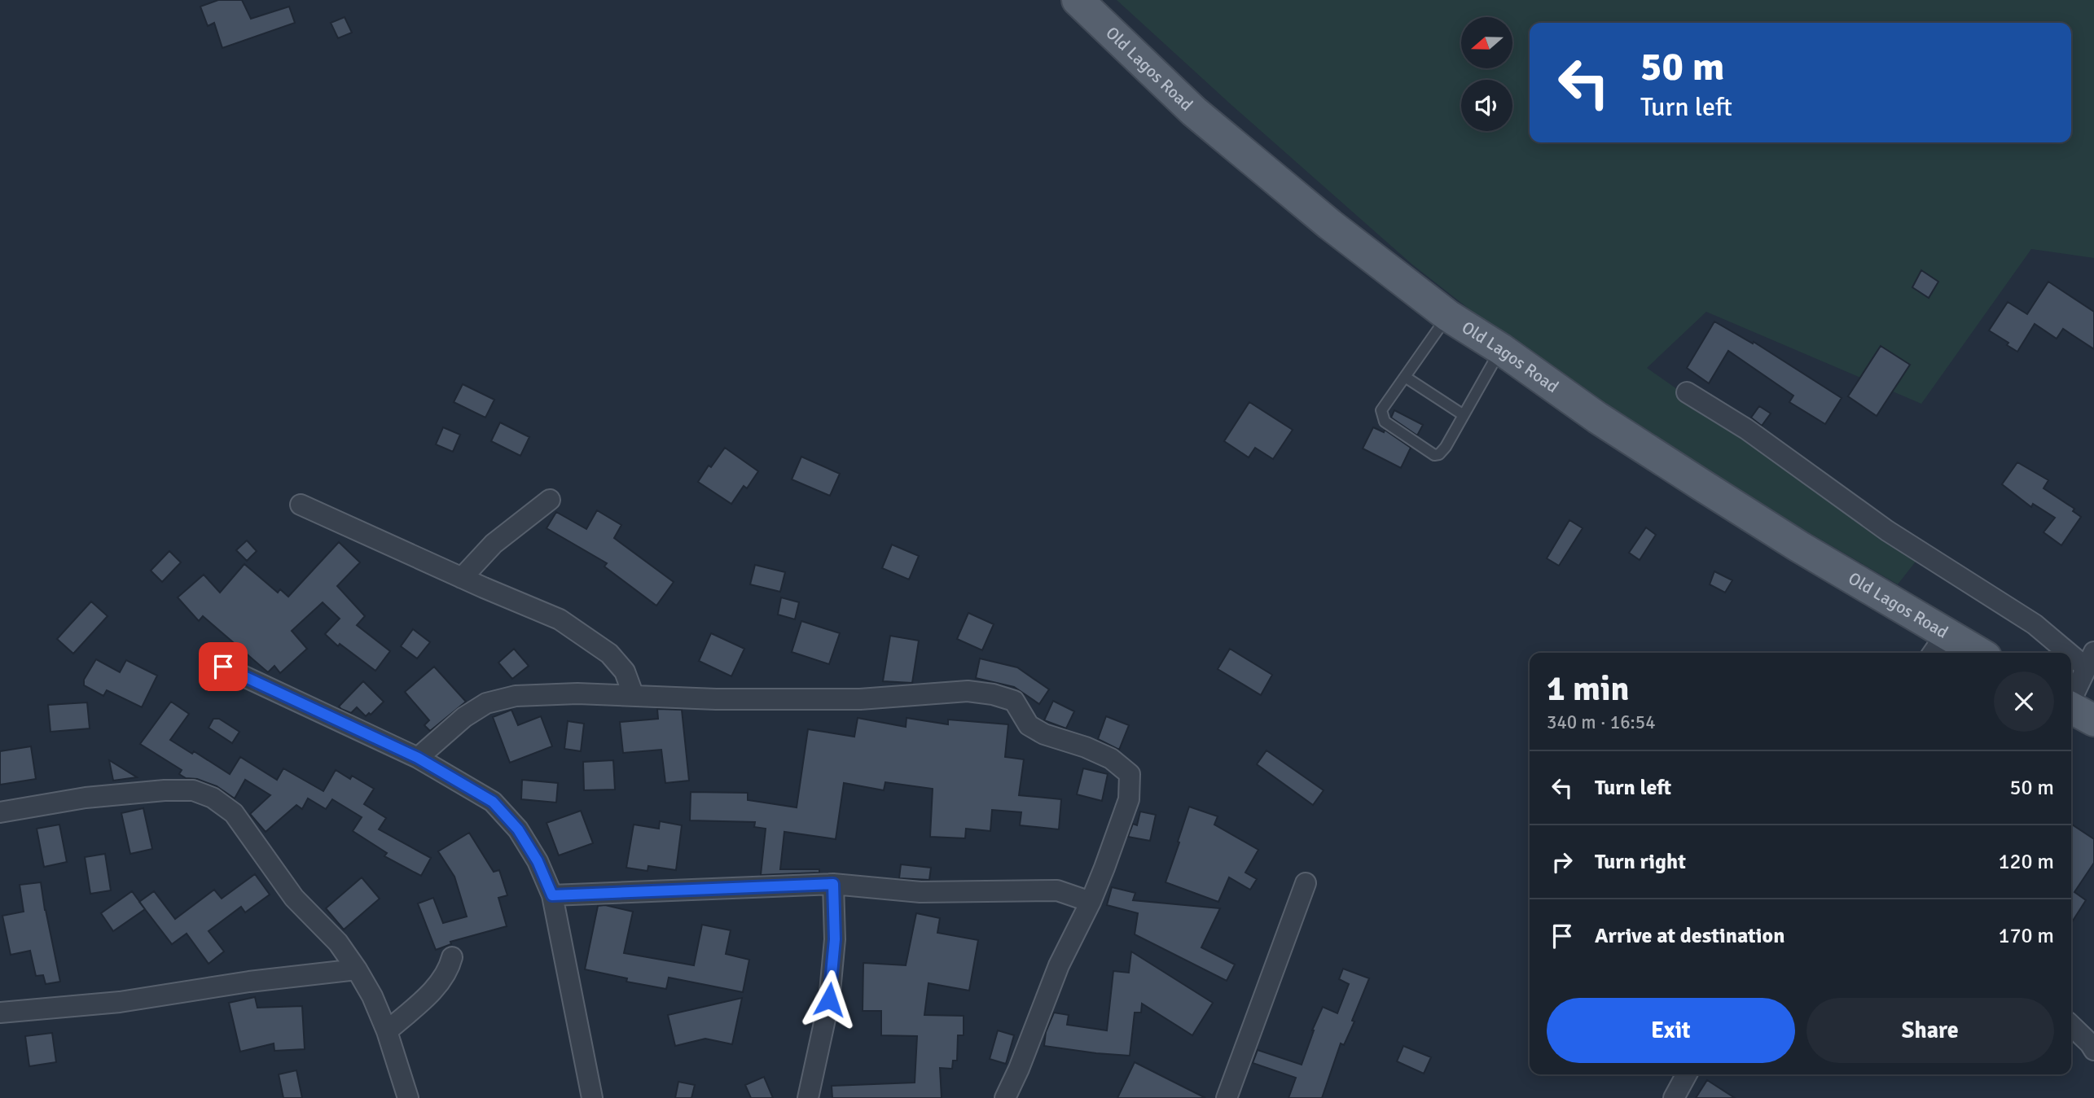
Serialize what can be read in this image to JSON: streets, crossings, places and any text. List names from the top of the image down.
{
  "streets": {
    "main road": ["Old Lagos Road"]
  },
  "north": "left",
  "page": {
    "turn": ["50 m", "Turn left"],
    "heading": ["1 min", "340 m · 16:54"],
    "list": [
      {
        "name": "Turn left",
        "value": "50 m"
      },
      {
        "name": "Turn right",
        "value": "120 m"
      },
      {
        "name": "Arrive at destination",
        "value": "170 m"
      }
    ],
    "buttons": ["Exit", "Share"]
  }
}
